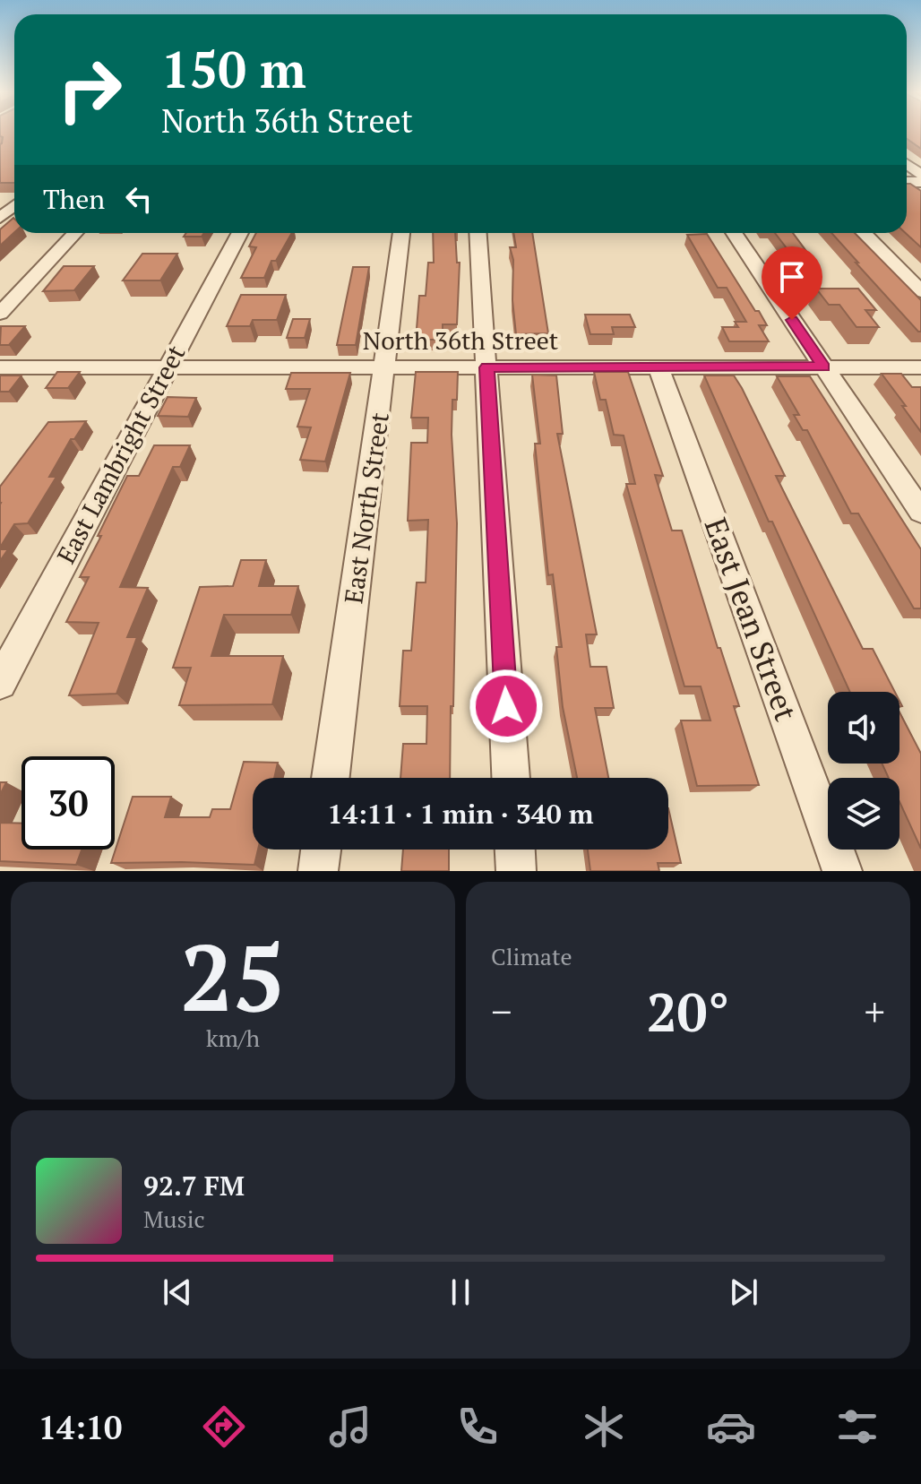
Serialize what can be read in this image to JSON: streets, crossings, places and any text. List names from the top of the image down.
{
  "streets": {
    "street": [
      "North 36th Street",
      "East Lambright Street",
      "East North Street",
      "East Jean Street"
    ]
  },
  "crossings": [
    ["North 36th Street", "East Lambright Street"],
    ["North 36th Street", "East North Street"],
    ["North 36th Street", "East Jean Street"]
  ],
  "page": {
    "turn": ["150 m", "North 36th Street"],
    "then": "Then",
    "limit": "30",
    "trip": "14:11 · 1 min · 340 m",
    "tile": [
      ["25", "km/h"],
      "Climate"
    ],
    "heat": ["−", "20°", "+"],
    "song": ["92.7 FM", "Music"],
    "tabs": "14:10"
  }
}
